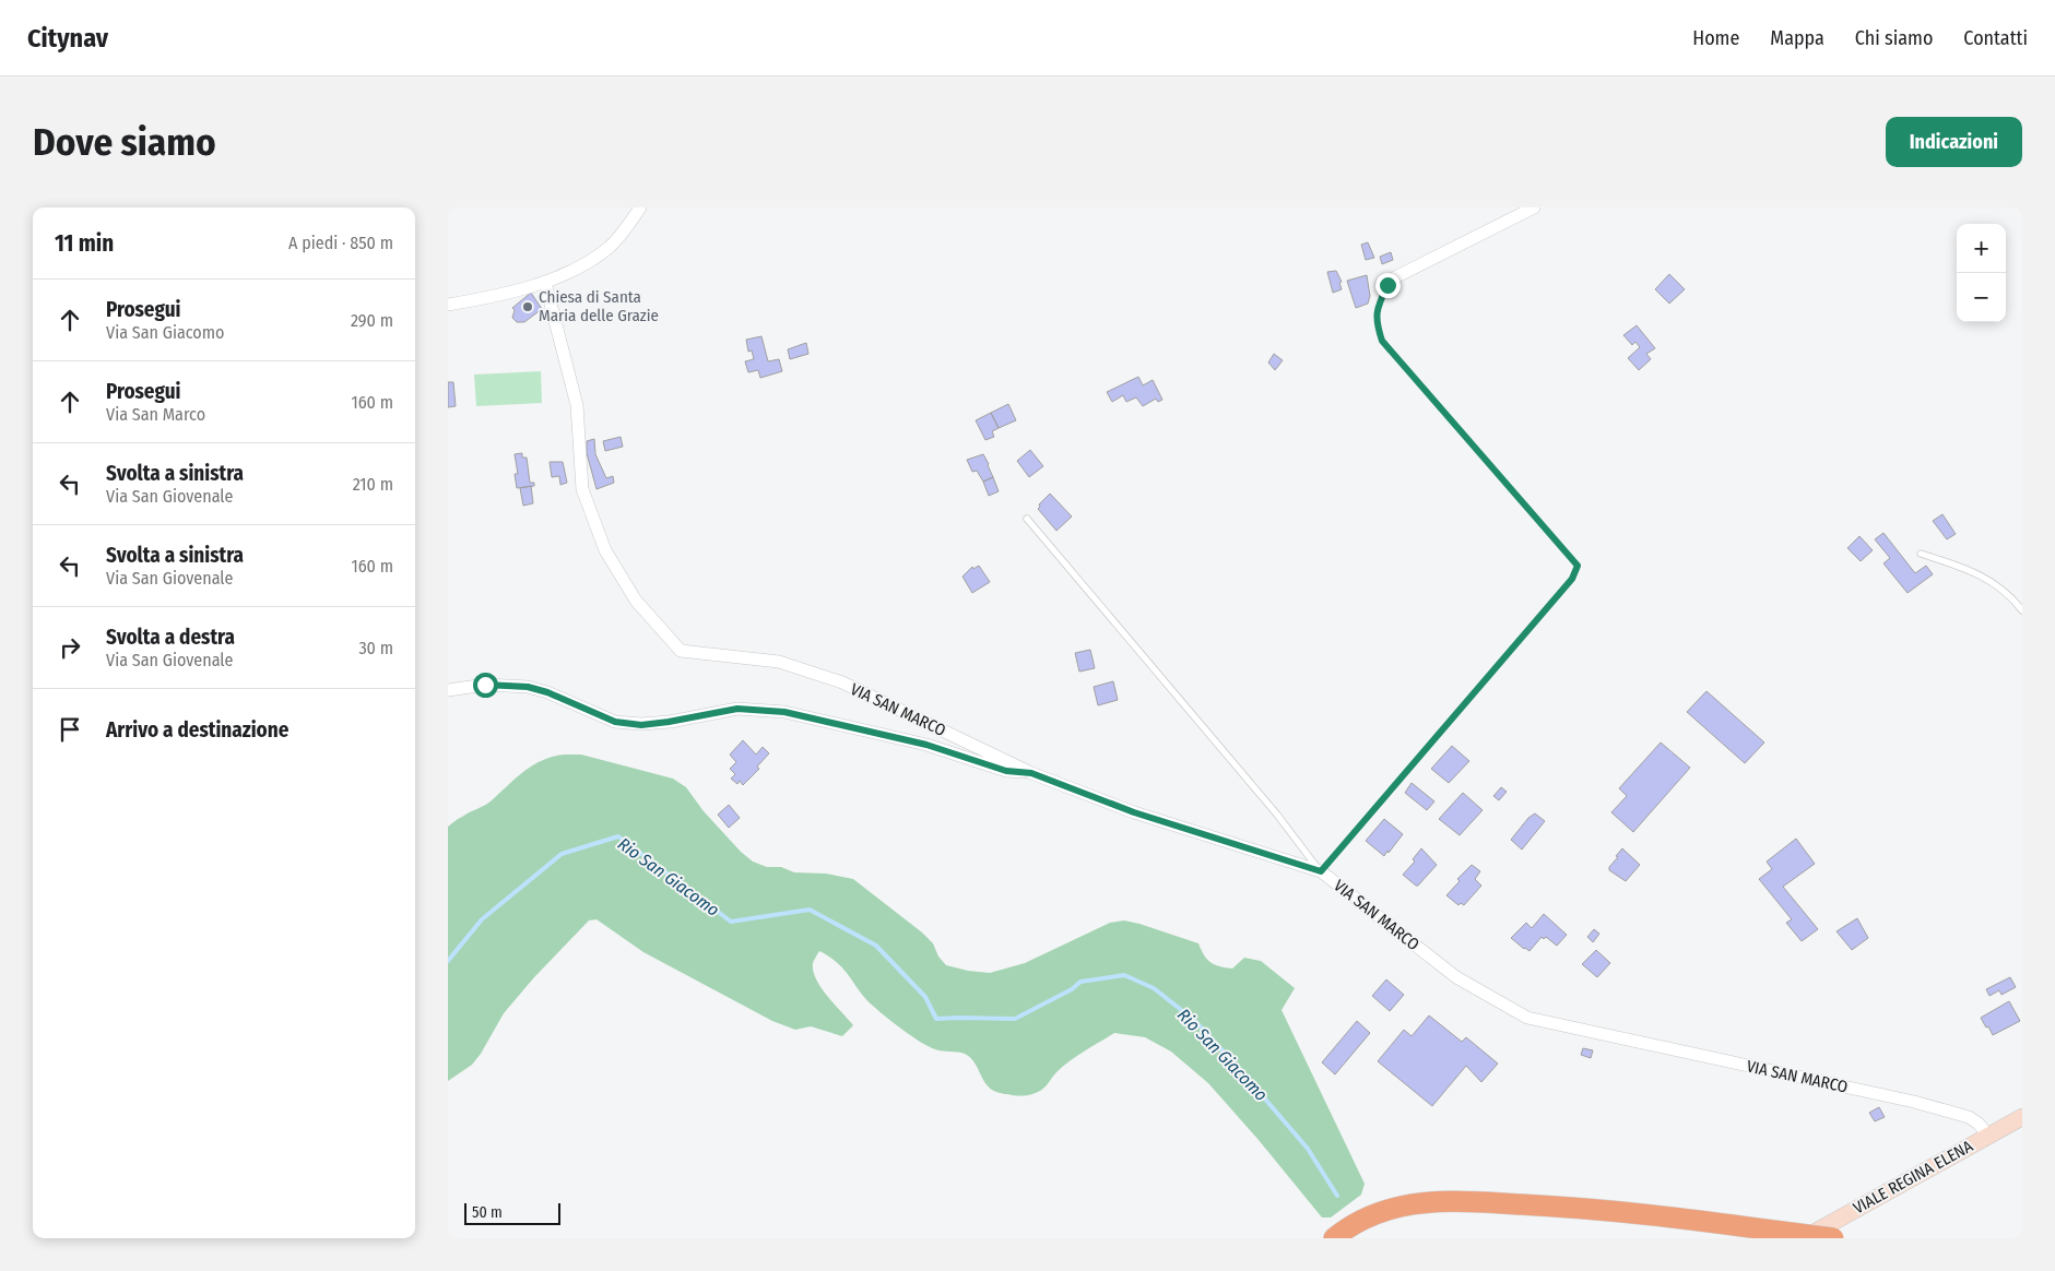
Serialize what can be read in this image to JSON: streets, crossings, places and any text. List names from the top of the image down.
{
  "streets": {
    "main road": ["VIALE REGINA ELENA"],
    "street": ["VIA SAN MARCO"]
  },
  "crossings": [
    ["VIA SAN MARCO", "VIALE REGINA ELENA"]
  ],
  "water": ["Rio San Giacomo"],
  "places": ["Chiesa di Santa Maria delle Grazie"],
  "scale_bar": "50 m",
  "page": {
    "header": "Citynav",
    "nav": [
      "Home",
      "Mappa",
      "Chi siamo",
      "Contatti"
    ],
    "buttons": "Indicazioni",
    "title": "Dove siamo",
    "heading": ["11 min", "A piedi · 850 m"],
    "map_buttons": ["+", "−"],
    "list": [
      ["Prosegui", "Via San Giacomo", "290 m"],
      ["Prosegui", "Via San Marco", "160 m"],
      ["Svolta a sinistra", "Via San Giovenale", "210 m"],
      ["Svolta a sinistra", "Via San Giovenale", "160 m"],
      ["Svolta a destra", "Via San Giovenale", "30 m"],
      "Arrivo a destinazione"
    ],
    "scale": "50 m"
  }
}
